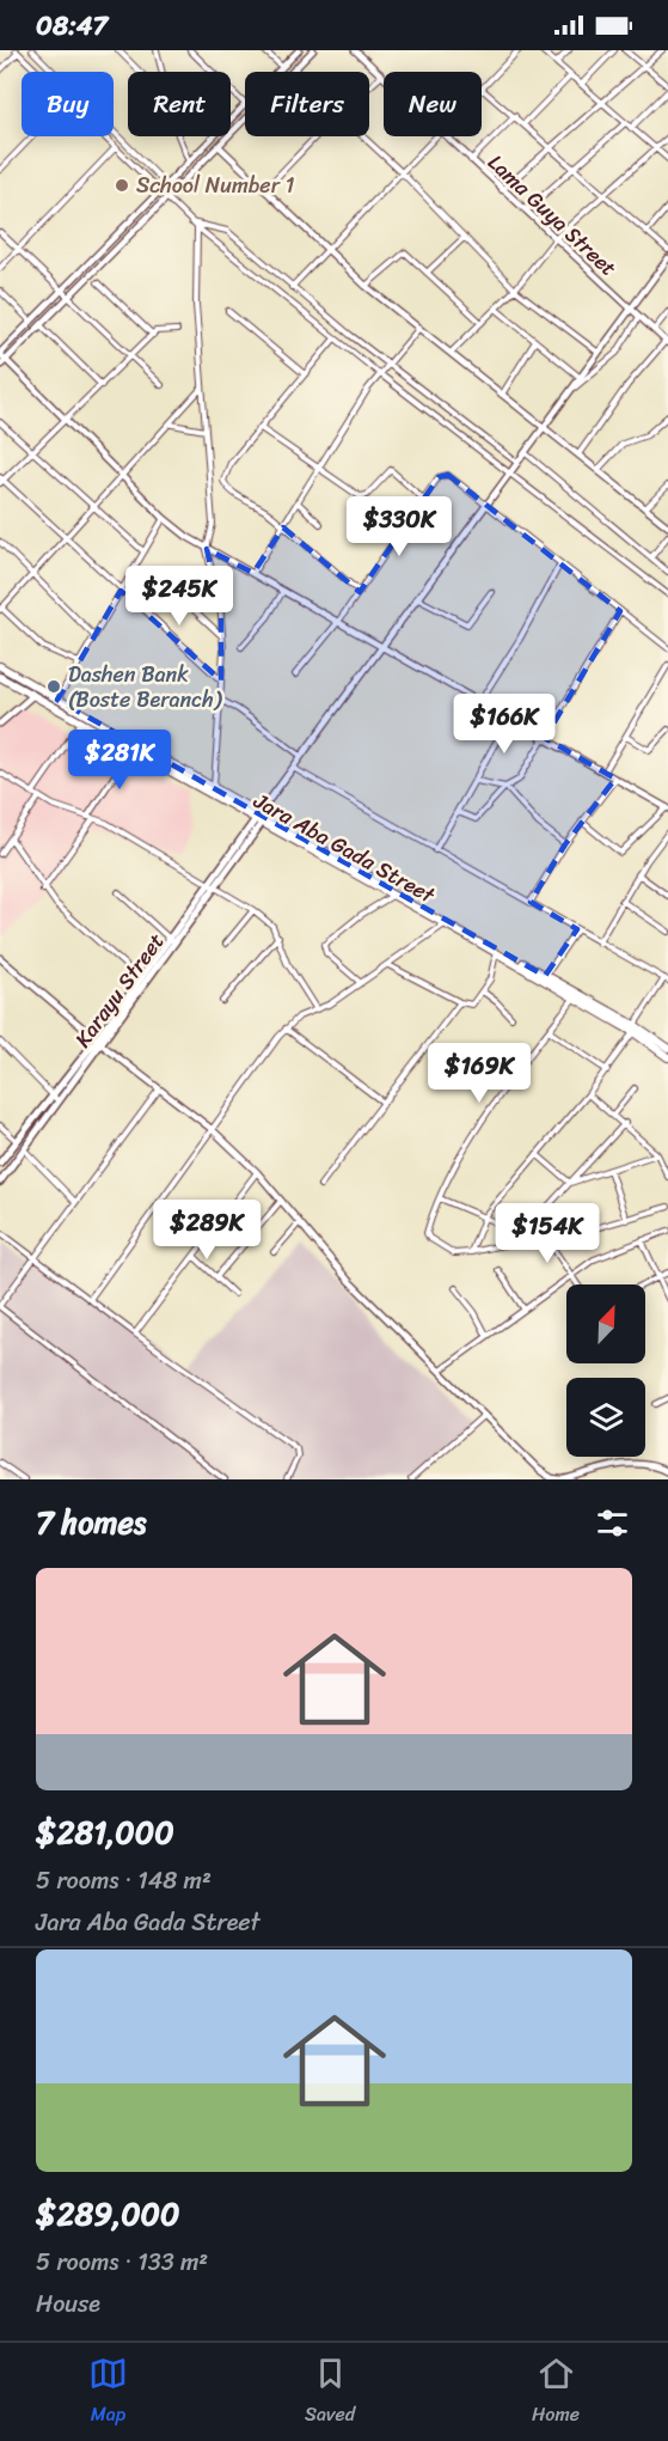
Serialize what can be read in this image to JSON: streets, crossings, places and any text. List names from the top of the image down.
{
  "streets": {
    "main road": ["Jara Aba Gada Street", "Karayu Street"],
    "street": ["Lama Guya Street"]
  },
  "crossings": [
    ["Jara Aba Gada Street", "Karayu Street"]
  ],
  "places": ["School Number 1", "Dashen Bank (Boste Beranch)"],
  "north": "top right",
  "page": {
    "status": "08:47",
    "chip": [
      "Buy",
      "Rent",
      "Filters",
      "New"
    ],
    "price": [
      "$330K",
      "$245K",
      "$166K",
      "$281K",
      "$169K",
      "$289K",
      "$154K"
    ],
    "heading": "7 homes",
    "list": [
      {
        "name": "$281,000",
        "note": "5 rooms · 148 m² · Jara Aba Gada Street"
      },
      {
        "name": "$289,000",
        "note": "5 rooms · 133 m² · House"
      }
    ],
    "tabs": ["Map", "Saved", "Home"]
  }
}
